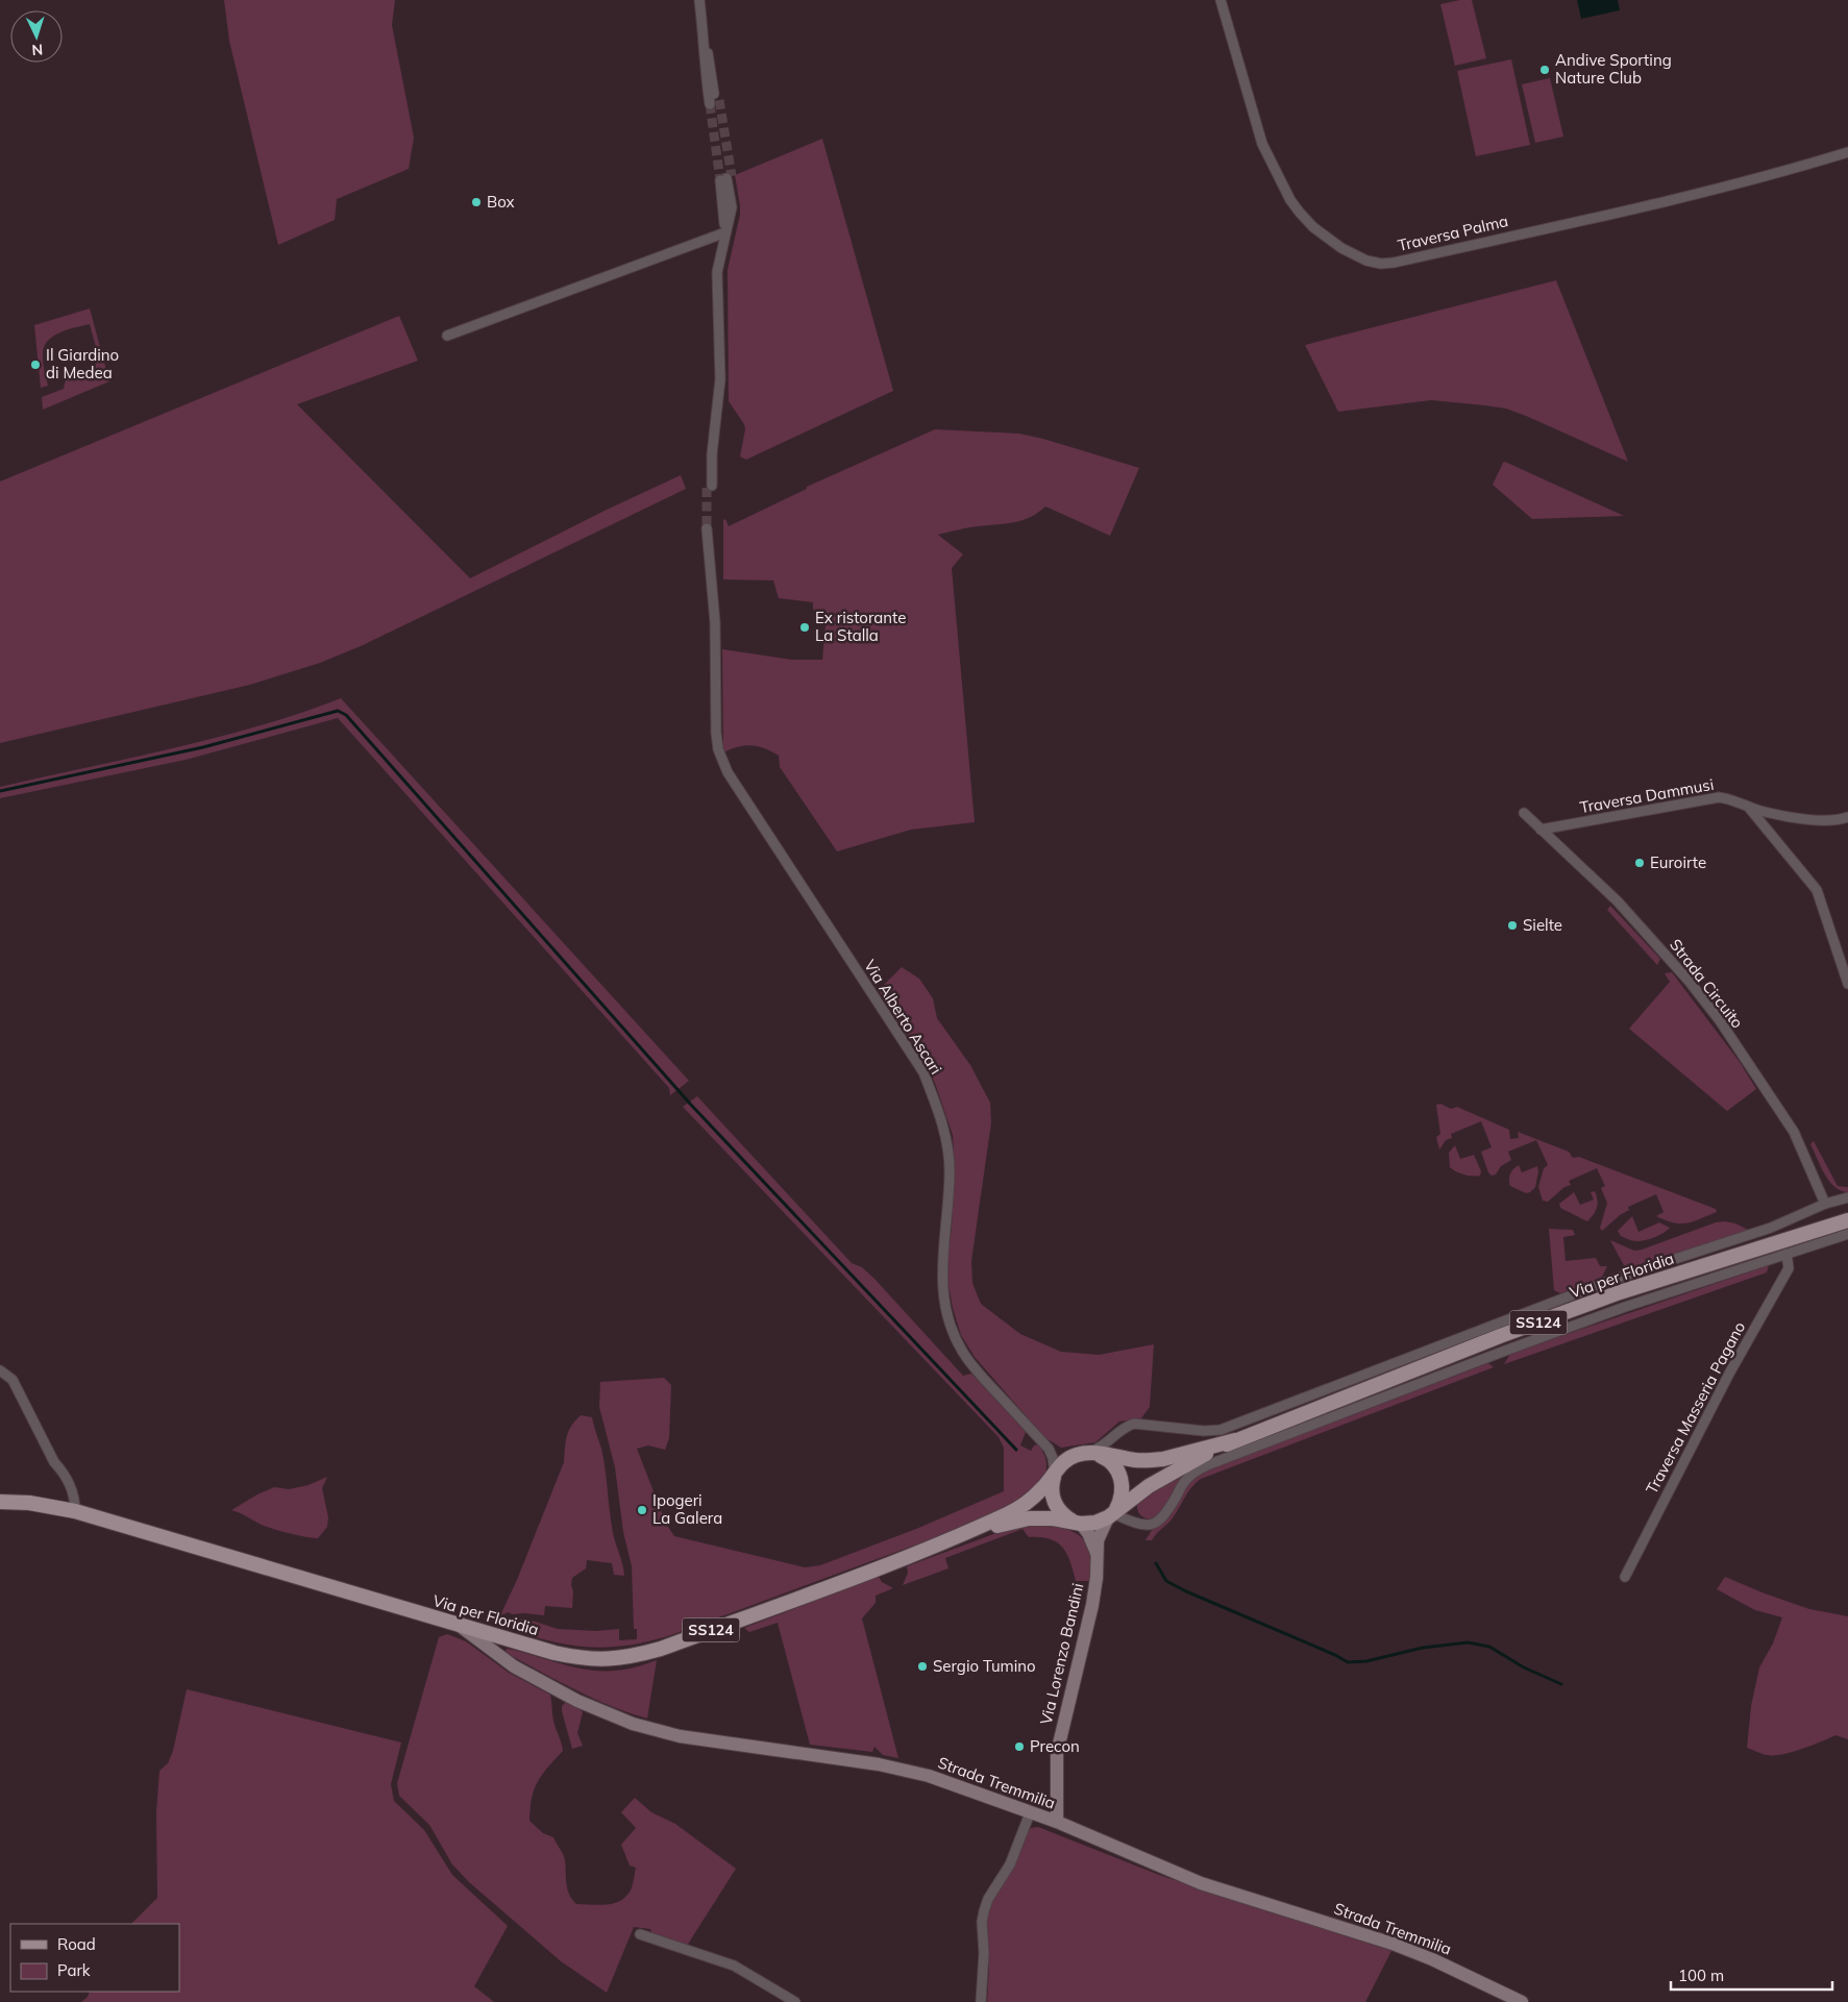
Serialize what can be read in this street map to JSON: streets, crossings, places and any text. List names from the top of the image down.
{
  "streets": {
    "main road": [
      "Via per Floridia",
      "SS124",
      "Via Lorenzo Bandini",
      "Strada Tremmilia"
    ],
    "street": [
      "Traversa Palma",
      "Traversa Dammusi",
      "Strada Circuito",
      "Via Alberto Ascari",
      "Traversa Masseria Pagano"
    ]
  },
  "crossings": [
    ["Traversa Dammusi", "Strada Circuito"],
    ["Via per Floridia", "Strada Tremmilia"],
    ["Via Lorenzo Bandini", "Strada Tremmilia"]
  ],
  "places": [
    "Andive Sporting Nature Club",
    "Box",
    "Il Giardino di Medea",
    "Ex ristorante La Stalla",
    "Euroirte",
    "Sielte",
    "Ipogeri La Galera",
    "Sergio Tumino",
    "Precon"
  ],
  "legend": ["Road", "Park"],
  "scale_bar": "100 m",
  "north": "bottom"
}
